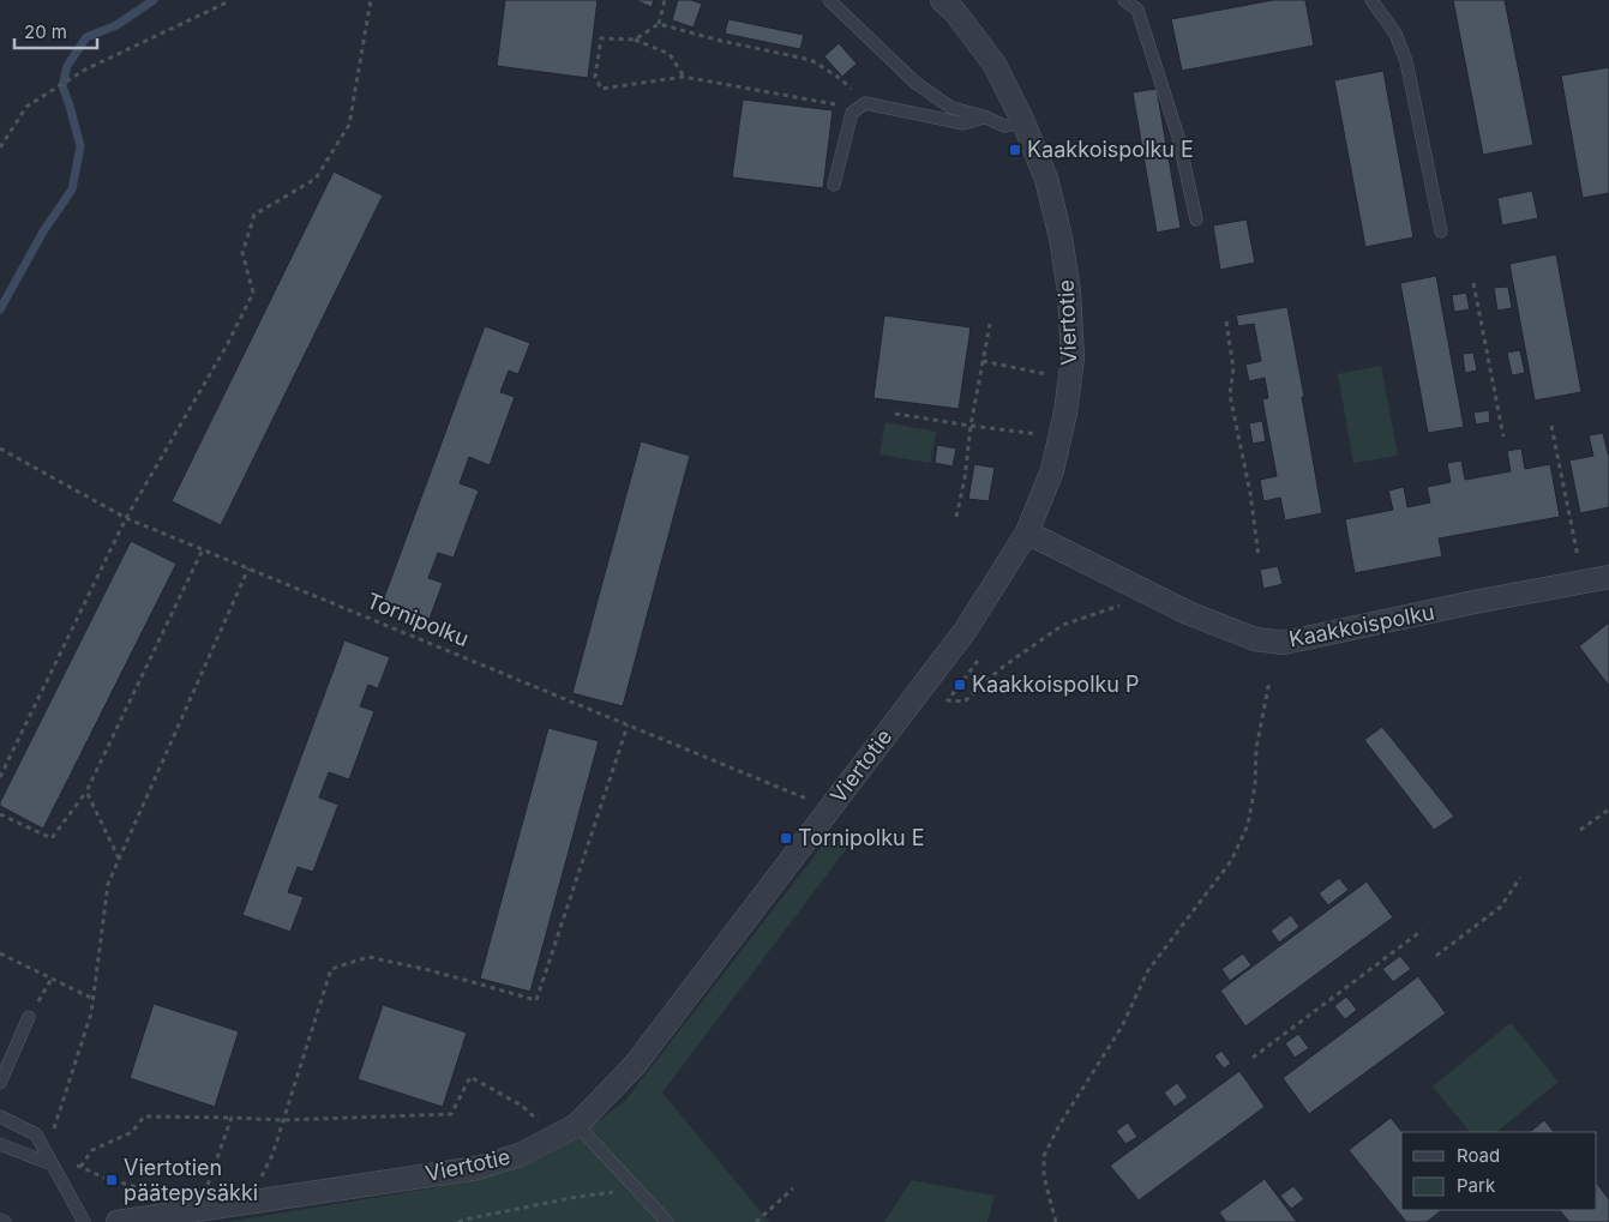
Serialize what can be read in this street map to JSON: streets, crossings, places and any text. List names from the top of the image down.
{
  "streets": {
    "street": ["Viertotie", "Kaakkoispolku"],
    "path": ["Tornipolku"]
  },
  "crossings": [
    ["Viertotie", "Tornipolku"],
    ["Viertotie", "Kaakkoispolku"]
  ],
  "places": {
    "transit": [
      "Kaakkoispolku E",
      "Kaakkoispolku P",
      "Tornipolku E",
      "Viertotien päätepysäkki"
    ]
  },
  "legend": ["Road", "Park"],
  "scale_bar": "20 m"
}
